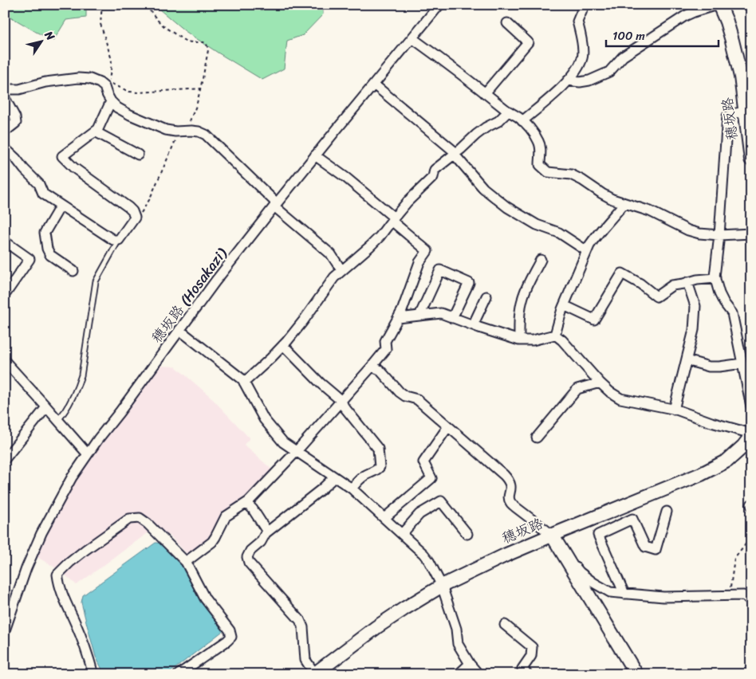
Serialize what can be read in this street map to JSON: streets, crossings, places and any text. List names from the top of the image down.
{
  "streets": {
    "main road": ["穂坂路"],
    "street": ["穂坂路 (Hosakazi)"]
  },
  "scale_bar": "100 m",
  "north": "top right"
}
